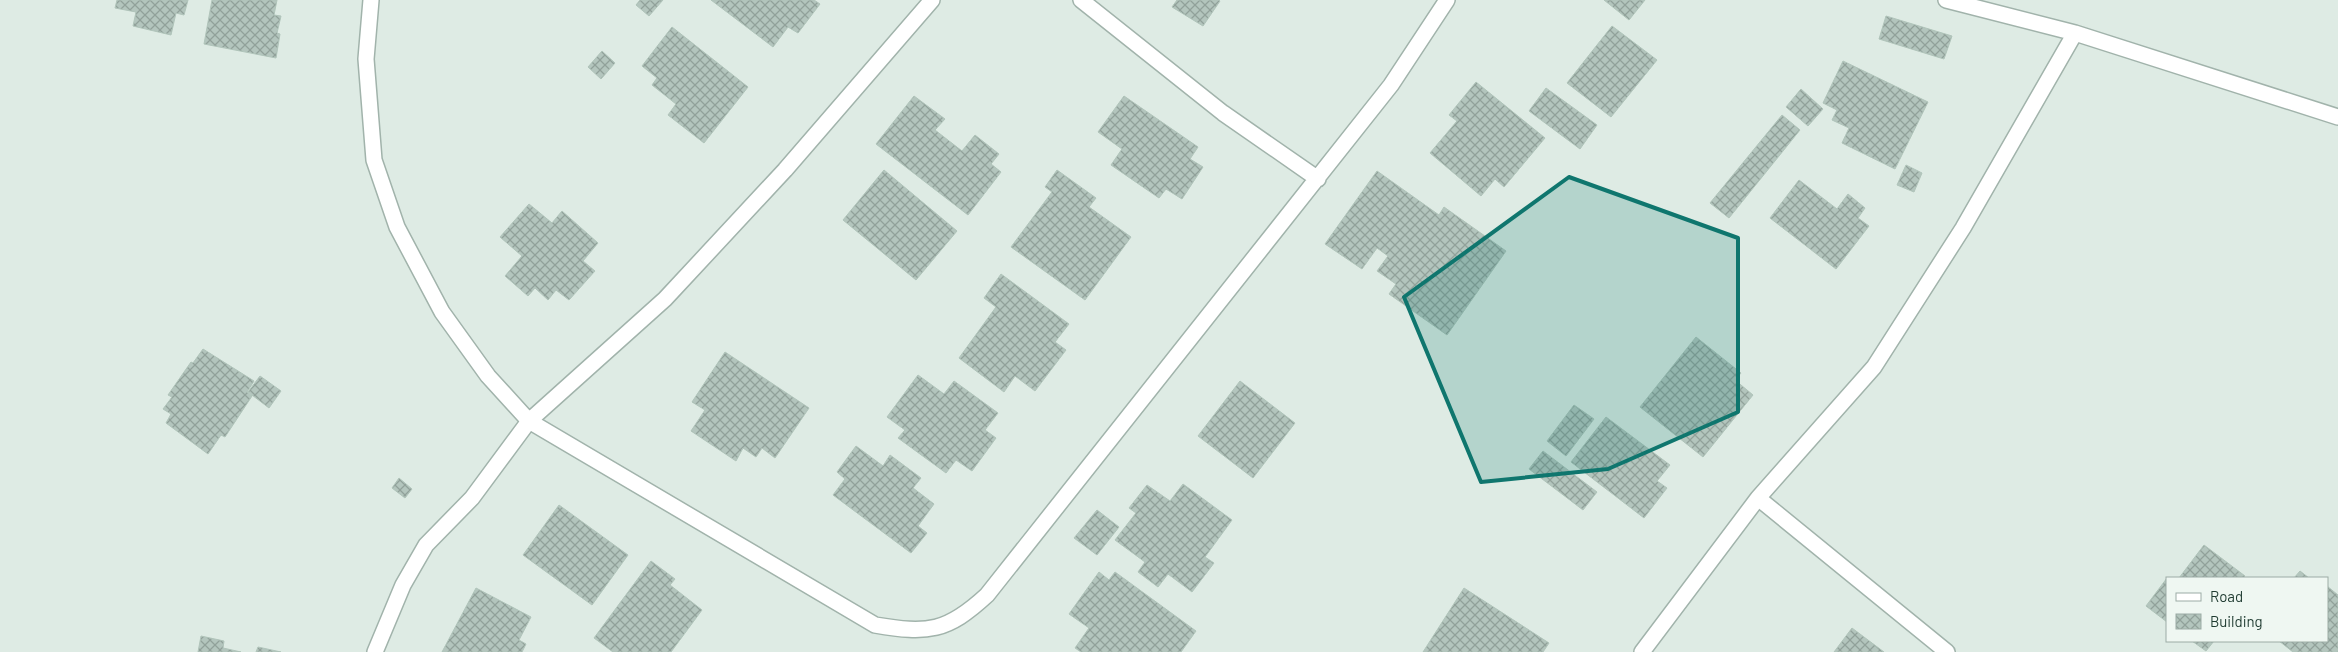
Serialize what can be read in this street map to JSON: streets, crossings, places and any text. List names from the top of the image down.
{
  "legend": ["Road", "Building"]
}
